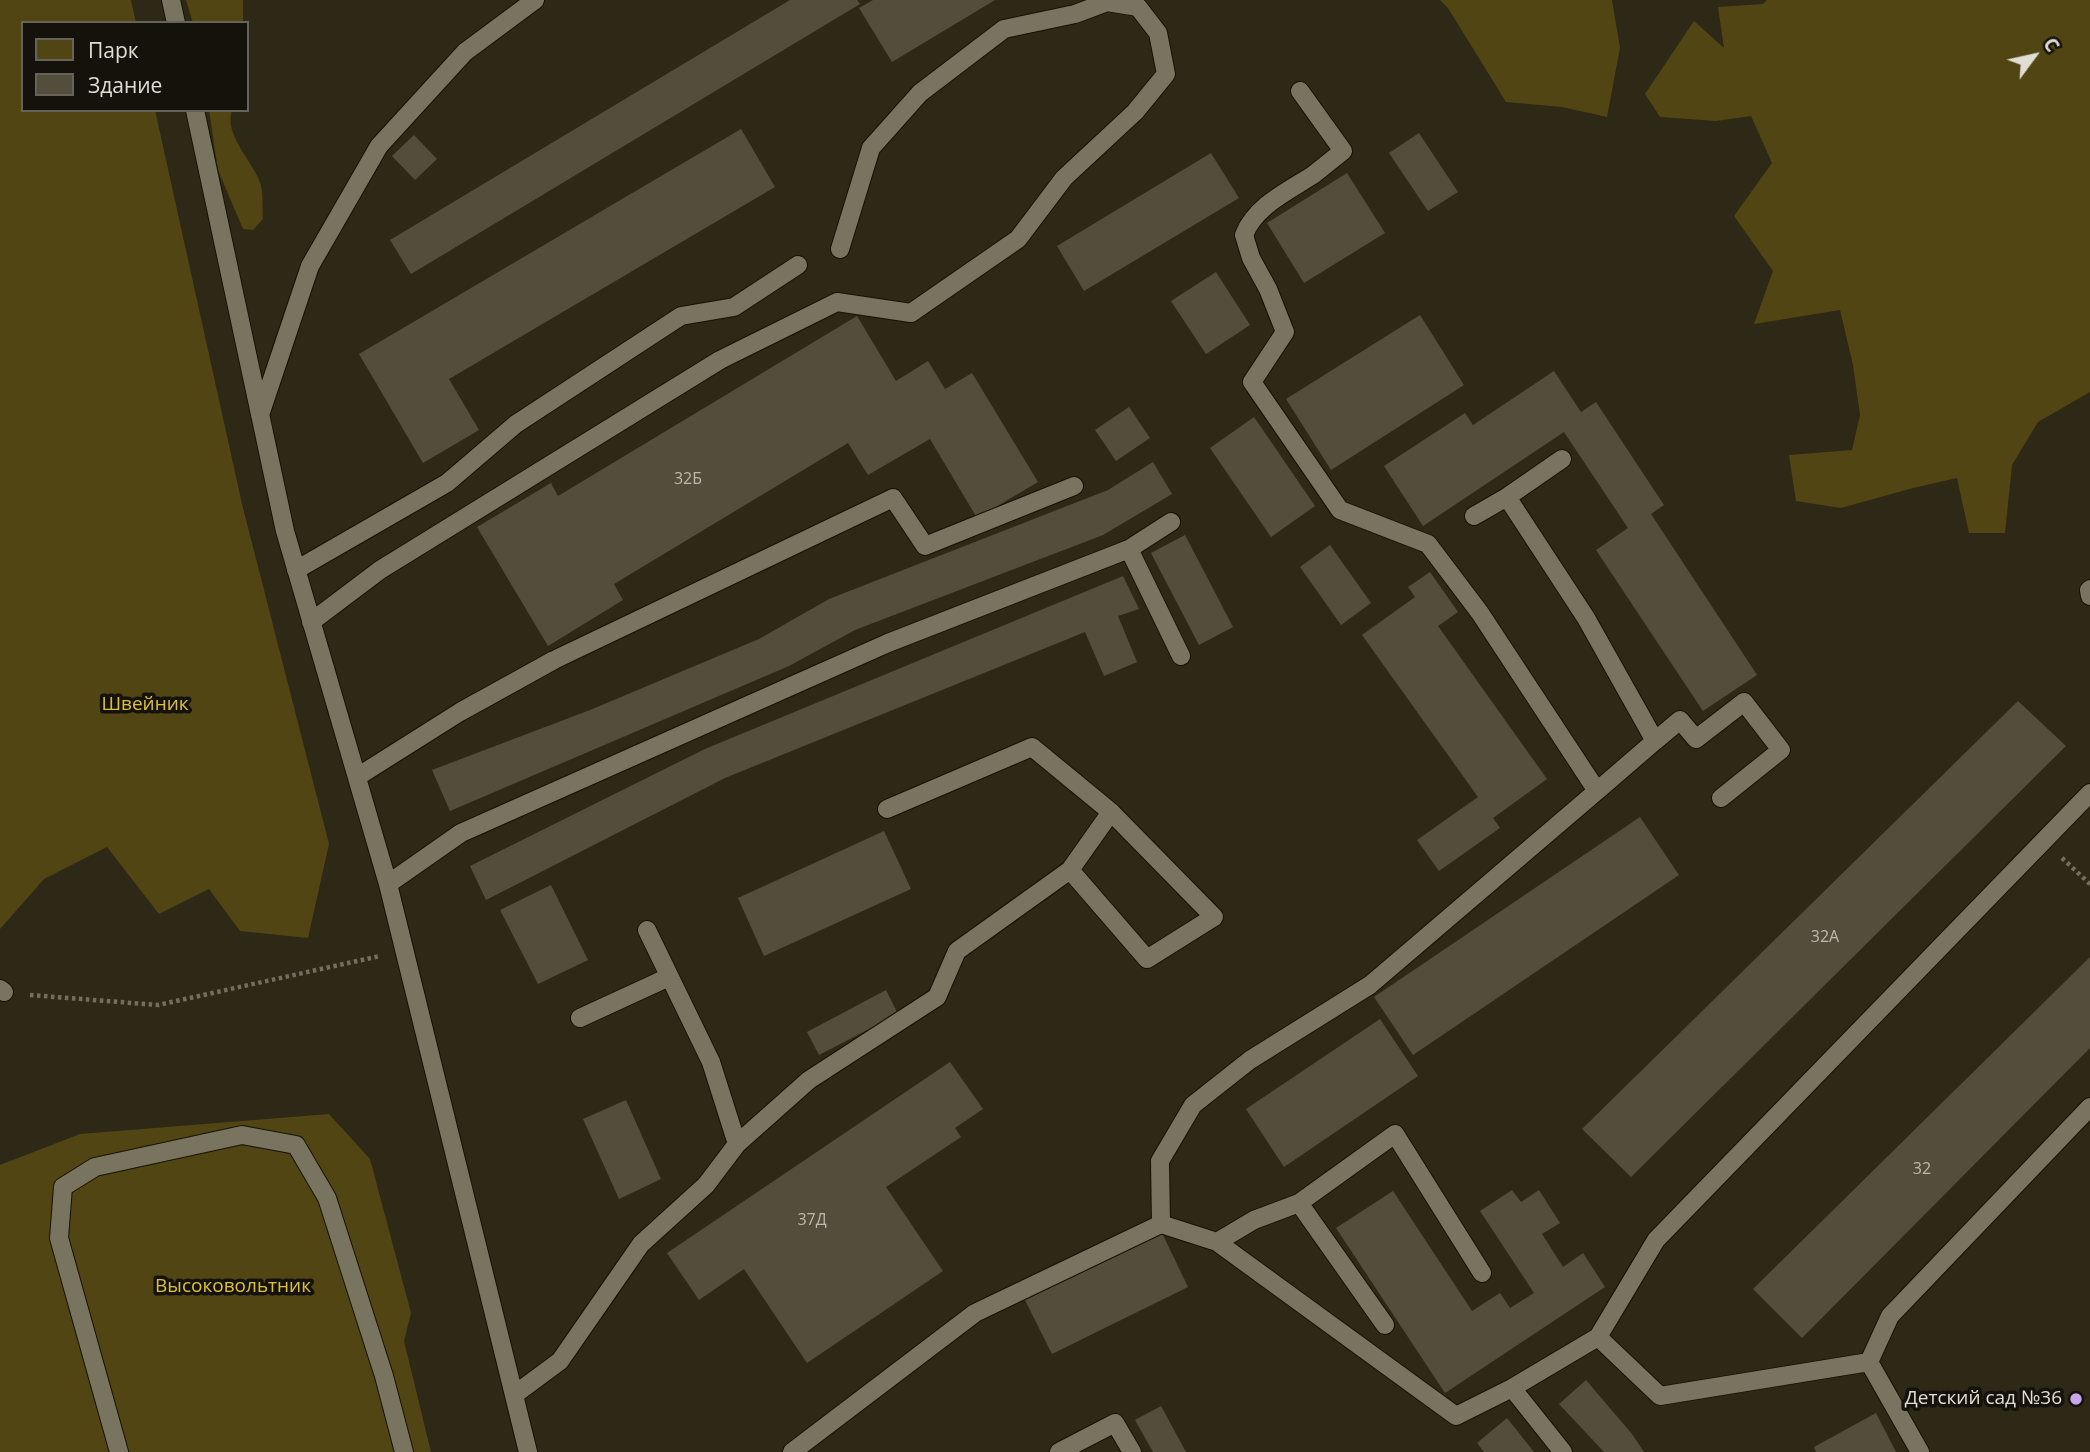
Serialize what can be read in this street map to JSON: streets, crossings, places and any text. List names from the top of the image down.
{
  "parks": ["Швейник", "Высоковольтник"],
  "places": ["Детский сад №36"],
  "house_numbers": [
    "32Б",
    "32А",
    "32",
    "37Д"
  ],
  "legend": ["Парк", "Здание"],
  "north": "top right"
}
